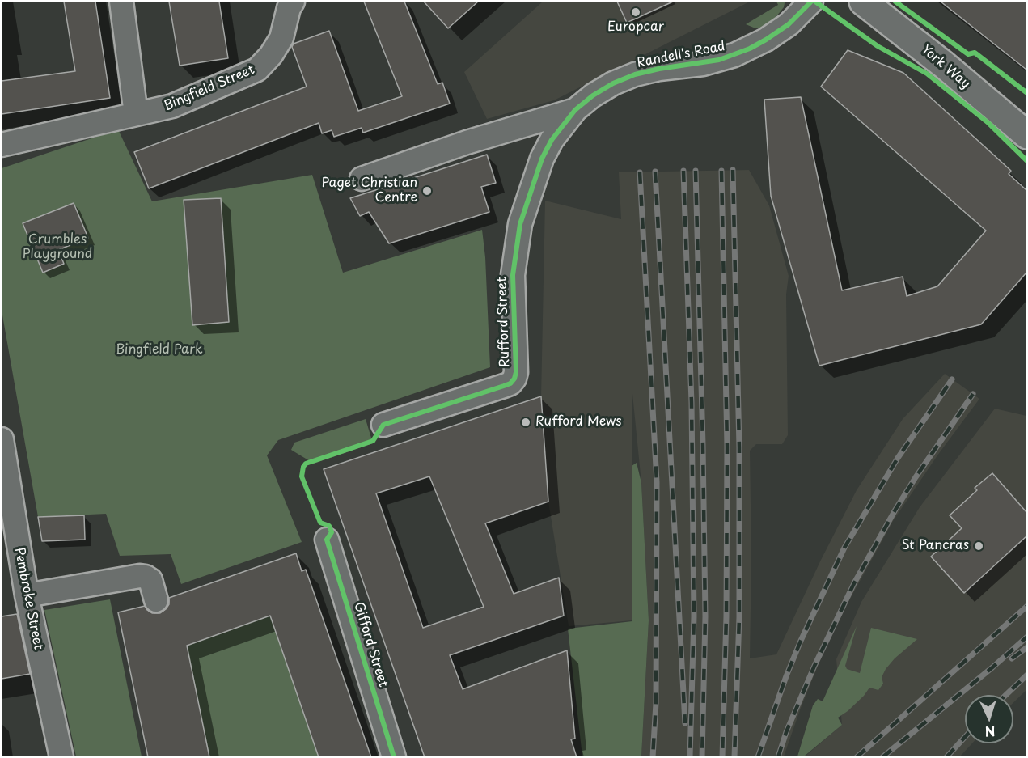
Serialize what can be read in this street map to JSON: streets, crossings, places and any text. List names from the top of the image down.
{
  "streets": {
    "main road": ["York Way"],
    "street": [
      "Randell's Road",
      "Bingfield Street",
      "Rufford Street",
      "Pembroke Street",
      "Gifford Street"
    ]
  },
  "crossings": [
    ["Randell's Road", "Rufford Street"]
  ],
  "parks": ["Crumbles Playground", "Bingfield Park"],
  "places": [
    "Europcar",
    "Paget Christian Centre",
    "Rufford Mews",
    "St Pancras"
  ],
  "north": "bottom"
}
